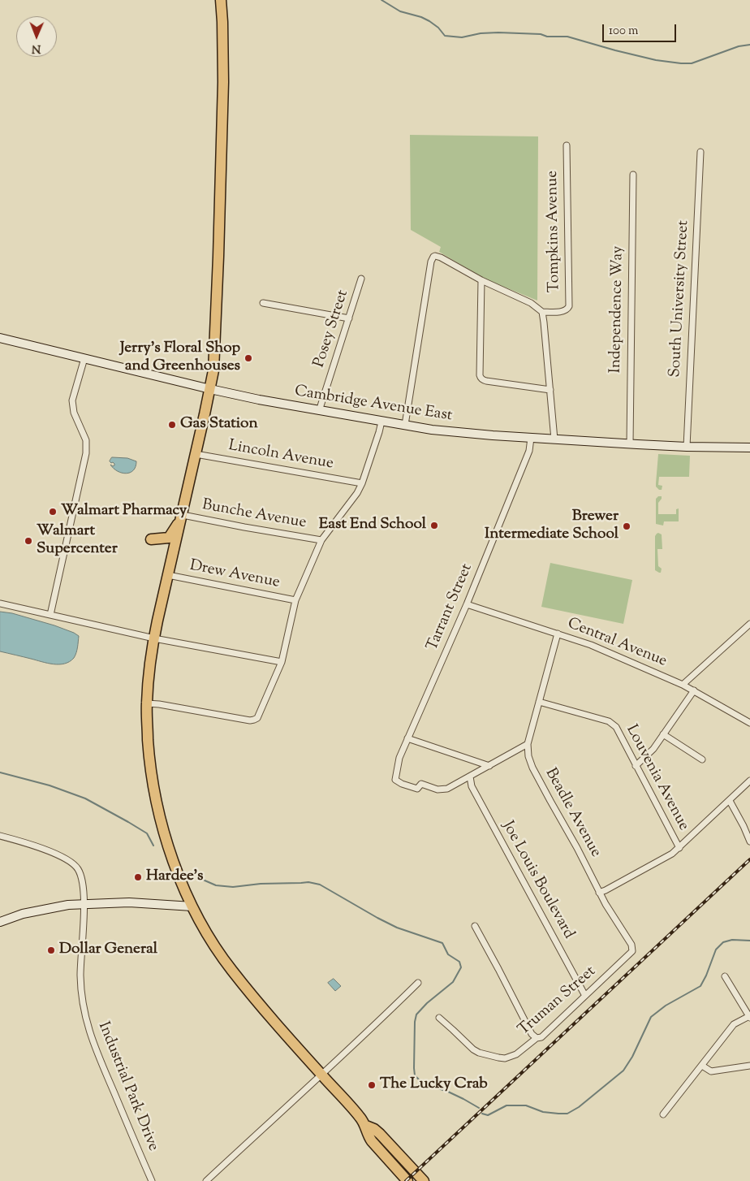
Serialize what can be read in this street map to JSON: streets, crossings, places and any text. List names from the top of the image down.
{
  "streets": {
    "main road": ["Cambridge Avenue East"],
    "street": [
      "Tompkins Avenue",
      "South University Street",
      "Independence Way",
      "Posey Street",
      "Lincoln Avenue",
      "Bunche Avenue",
      "Drew Avenue",
      "Tarrant Street",
      "Central Avenue",
      "Louvenia Avenue",
      "Beadle Avenue",
      "Joe Louis Boulevard",
      "Truman Street",
      "Industrial Park Drive"
    ]
  },
  "crossings": [
    ["Tompkins Avenue", "Cambridge Avenue East"],
    ["South University Street", "Cambridge Avenue East"],
    ["Independence Way", "Cambridge Avenue East"],
    ["Posey Street", "Cambridge Avenue East"],
    ["Cambridge Avenue East", "Tarrant Street"],
    ["Tarrant Street", "Central Avenue"],
    ["Tarrant Street", "Joe Louis Boulevard"],
    ["Beadle Avenue", "Truman Street"],
    ["Joe Louis Boulevard", "Truman Street"]
  ],
  "places": [
    "Jerry's Floral Shop and Greenhouses",
    "Gas Station",
    "Walmart Pharmacy",
    "East End School",
    "Brewer Intermediate School",
    "Walmart Supercenter",
    "Hardee's",
    "Dollar General",
    "The Lucky Crab"
  ],
  "scale_bar": "100 m",
  "north": "bottom"
}
